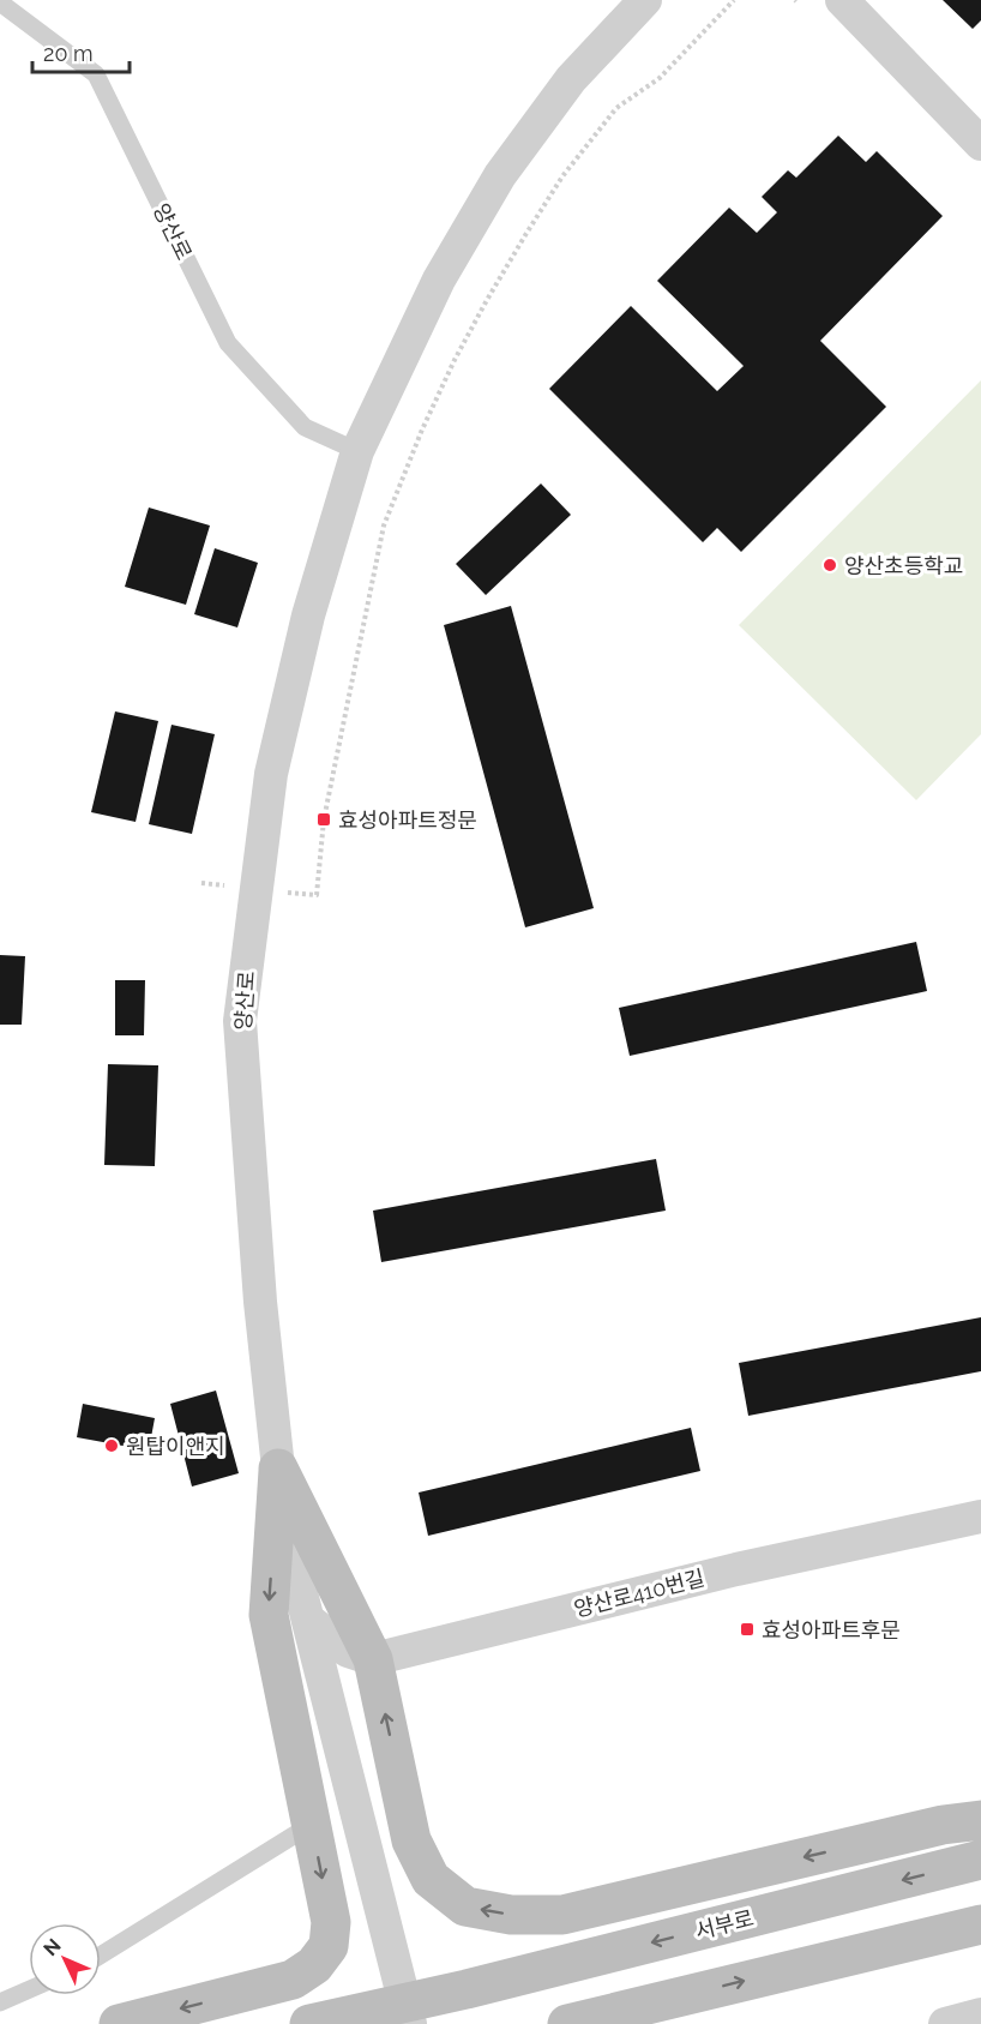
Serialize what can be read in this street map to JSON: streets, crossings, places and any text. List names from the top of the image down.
{
  "streets": {
    "main road": ["서부로"],
    "street": ["양산로", "양산로410번길"]
  },
  "places": {
    "other": ["양산초등학교", "원탑이앤지"],
    "transit": ["효성아파트정문", "효성아파트후문"]
  },
  "scale_bar": "20 m",
  "north": "top left"
}
